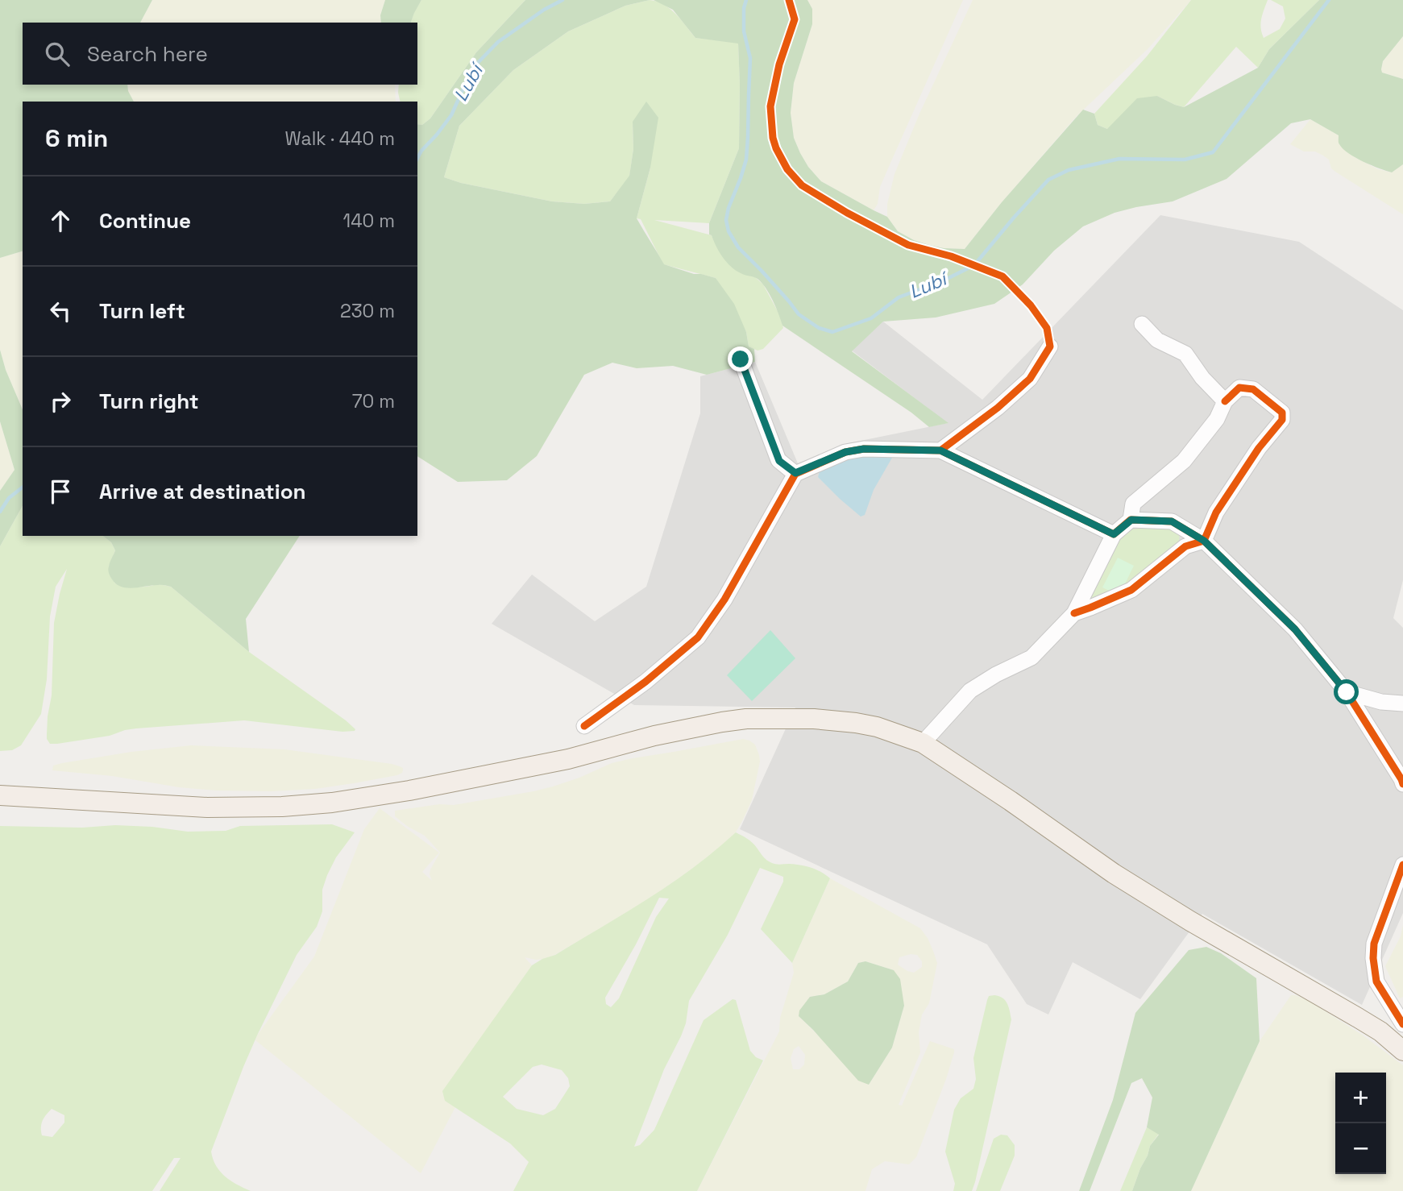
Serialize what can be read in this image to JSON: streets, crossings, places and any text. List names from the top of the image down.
{
  "water": ["Lubí"],
  "page": {
    "search": "Search here",
    "heading": ["6 min", "Walk · 440 m"],
    "list": [
      ["Continue", "140 m"],
      ["Turn left", "230 m"],
      ["Turn right", "70 m"],
      "Arrive at destination"
    ],
    "map_buttons": ["+", "−"]
  }
}
